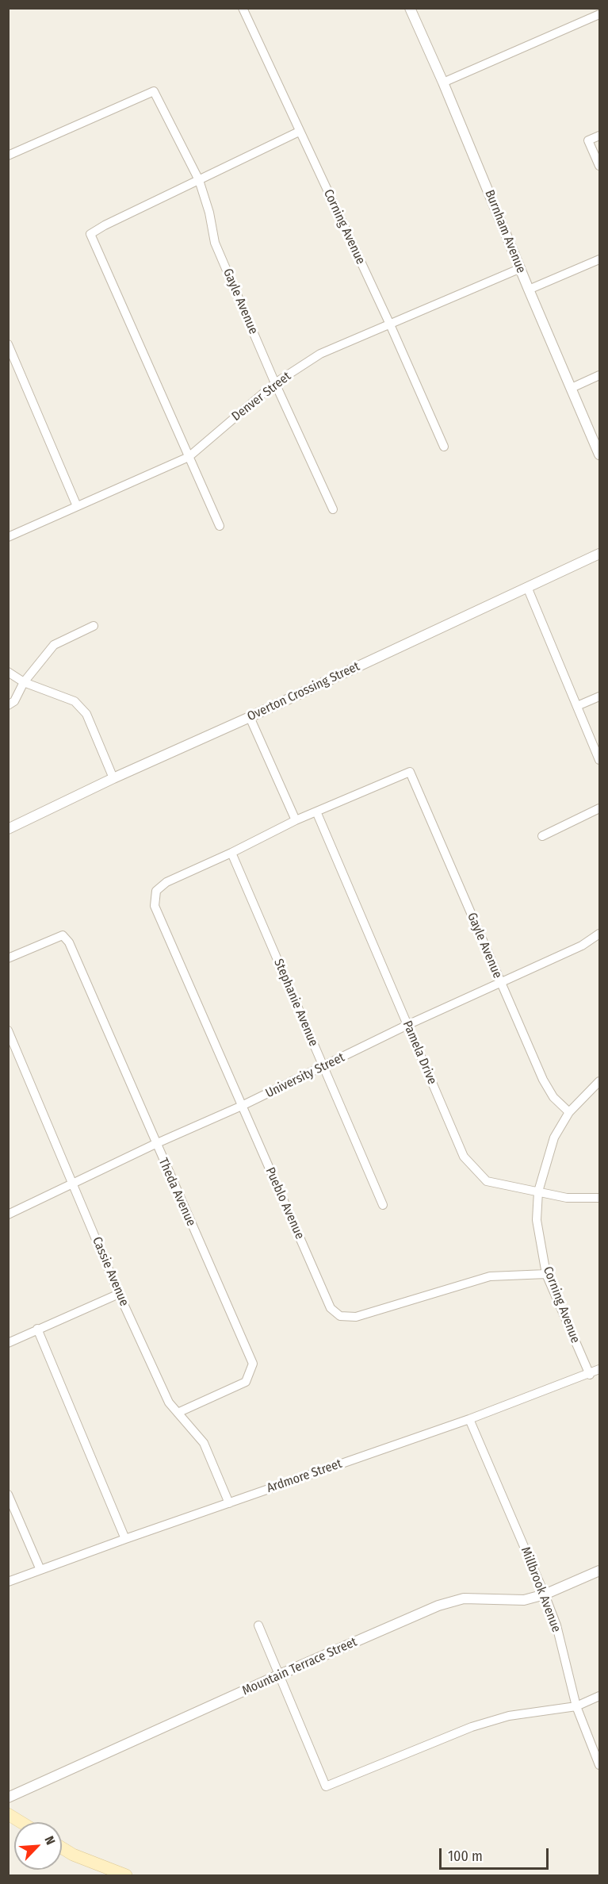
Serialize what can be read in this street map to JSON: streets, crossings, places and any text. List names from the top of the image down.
{
  "streets": {
    "street": [
      "Corning Avenue",
      "Burnham Avenue",
      "Gayle Avenue",
      "Denver Street",
      "Overton Crossing Street",
      "Stephanie Avenue",
      "Pamela Drive",
      "University Street",
      "Theda Avenue",
      "Pueblo Avenue",
      "Cassie Avenue",
      "Ardmore Street",
      "Millbrook Avenue",
      "Mountain Terrace Street"
    ]
  },
  "crossings": [
    ["Corning Avenue", "Gayle Avenue"],
    ["Corning Avenue", "Denver Street"],
    ["Corning Avenue", "Pamela Drive"],
    ["Corning Avenue", "Pueblo Avenue"],
    ["Corning Avenue", "Ardmore Street"],
    ["Burnham Avenue", "Denver Street"],
    ["Gayle Avenue", "Denver Street"],
    ["Gayle Avenue", "Pamela Drive"],
    ["Gayle Avenue", "University Street"],
    ["Stephanie Avenue", "University Street"],
    ["Stephanie Avenue", "Pueblo Avenue"],
    ["Pamela Drive", "University Street"],
    ["University Street", "Theda Avenue"],
    ["University Street", "Pueblo Avenue"],
    ["University Street", "Cassie Avenue"],
    ["Theda Avenue", "Cassie Avenue"],
    ["Cassie Avenue", "Ardmore Street"],
    ["Ardmore Street", "Millbrook Avenue"],
    ["Millbrook Avenue", "Mountain Terrace Street"]
  ],
  "scale_bar": "100 m",
  "north": "top right"
}
